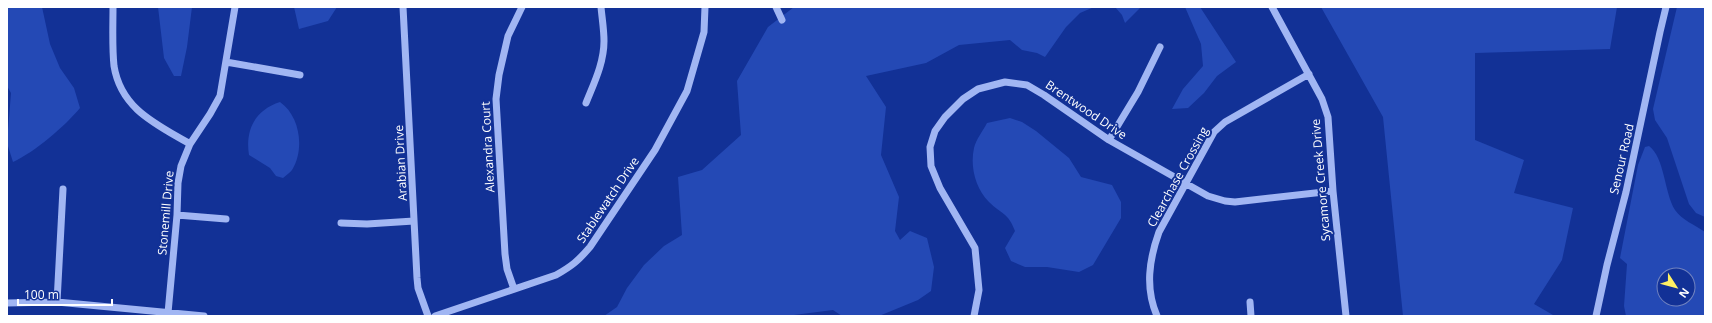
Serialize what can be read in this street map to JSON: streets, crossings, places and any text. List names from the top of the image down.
{
  "streets": {
    "street": [
      "Brentwood Drive",
      "Alexandra Court",
      "Senour Road",
      "Arabian Drive",
      "Clearchase Crossing",
      "Sycamore Creek Drive",
      "Stablewatch Drive",
      "Stonemill Drive"
    ]
  },
  "crossings": [
    ["Brentwood Drive", "Clearchase Crossing"],
    ["Brentwood Drive", "Sycamore Creek Drive"],
    ["Alexandra Court", "Stablewatch Drive"],
    ["Clearchase Crossing", "Sycamore Creek Drive"]
  ],
  "scale_bar": "100 m",
  "north": "bottom right"
}
